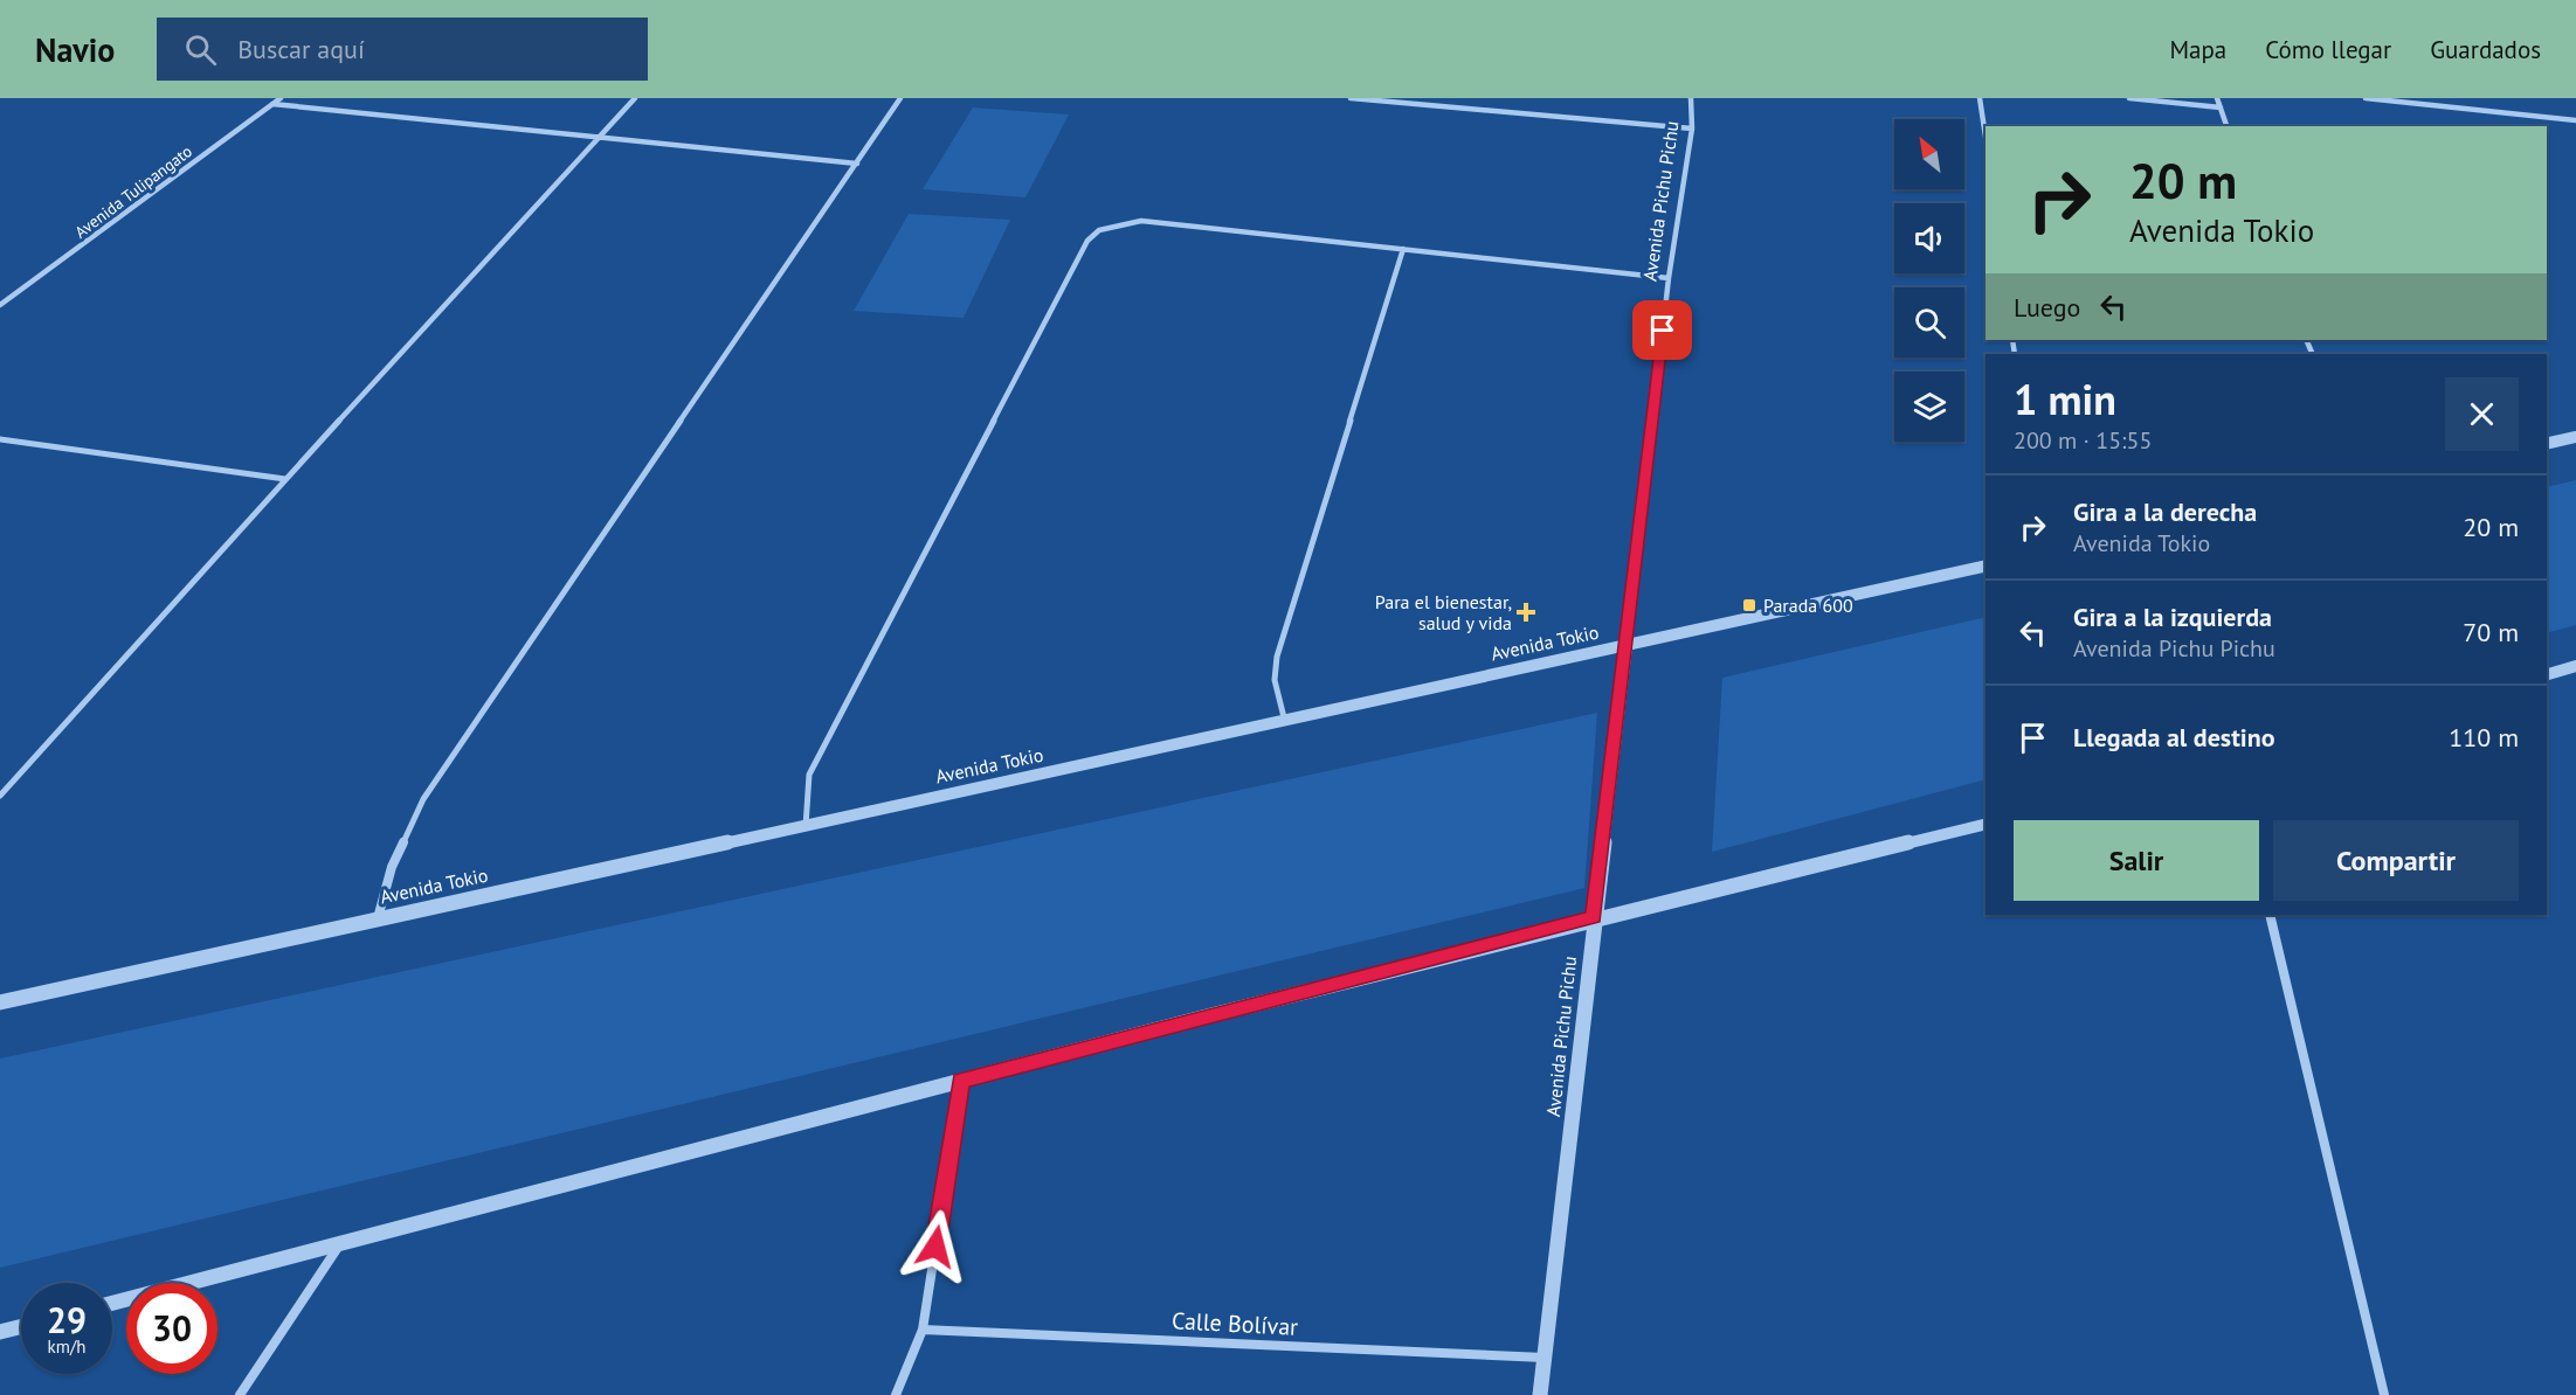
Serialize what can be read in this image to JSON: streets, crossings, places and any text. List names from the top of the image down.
{
  "streets": {
    "street": [
      "Avenida Tulipangato",
      "Avenida Pichu Pichu",
      "Avenida Tokio",
      "Calle Bolívar"
    ]
  },
  "crossings": [
    ["Avenida Pichu Pichu", "Avenida Tokio"],
    ["Avenida Pichu Pichu", "Calle Bolívar"]
  ],
  "places": {
    "transit": ["Parada 600"],
    "health": ["Para el bienestar, salud y vida"]
  },
  "north": "top left",
  "page": {
    "header": "Navio",
    "search": "Buscar aquí",
    "nav": ["Mapa", "Cómo llegar", "Guardados"],
    "turn": ["20 m", "Avenida Tokio"],
    "then": "Luego",
    "heading": ["1 min", "200 m · 15:55"],
    "list": [
      {
        "name": "Gira a la derecha",
        "note": "Avenida Tokio",
        "value": "20 m"
      },
      {
        "name": "Gira a la izquierda",
        "note": "Avenida Pichu Pichu",
        "value": "70 m"
      },
      {
        "name": "Llegada al destino",
        "value": "110 m"
      }
    ],
    "buttons": ["Salir", "Compartir"],
    "speed": "29 km/h",
    "limit": "30"
  }
}
